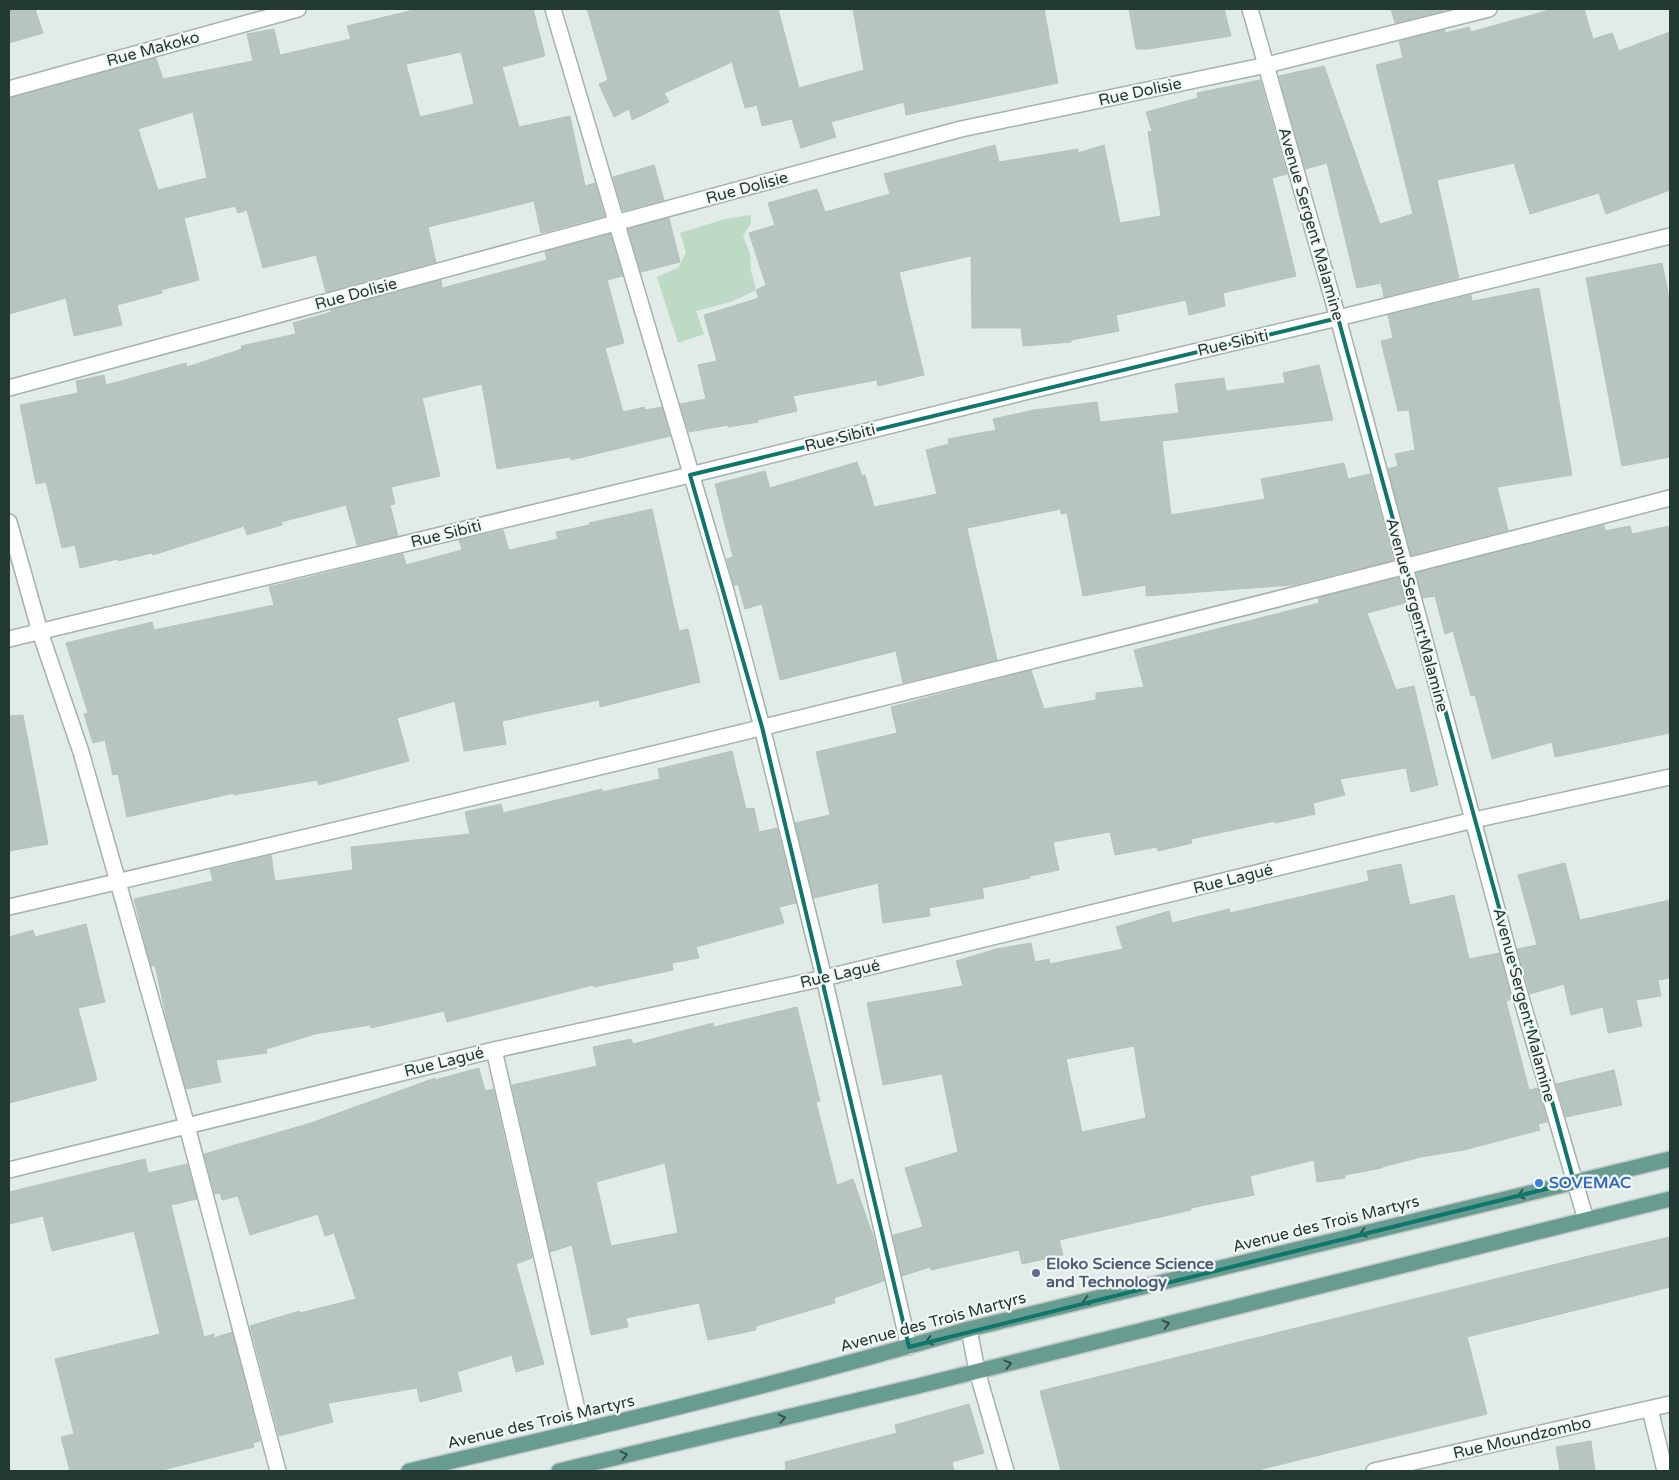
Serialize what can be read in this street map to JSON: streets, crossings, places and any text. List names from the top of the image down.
{
  "streets": {
    "main road": ["Avenue des Trois Martyrs"],
    "street": [
      "Rue Makoko",
      "Rue Dolisie",
      "Avenue Sergent Malamine",
      "Rue Sibiti",
      "Rue Lagué",
      "Rue Moundzombo"
    ]
  },
  "crossings": [
    ["Rue Dolisie", "Avenue Sergent Malamine"],
    ["Avenue Sergent Malamine", "Rue Sibiti"],
    ["Avenue Sergent Malamine", "Rue Lagué"],
    ["Avenue Sergent Malamine", "Avenue des Trois Martyrs"]
  ],
  "places": ["SOVEMAC", "Eloko Science Science and Technology"]
}
